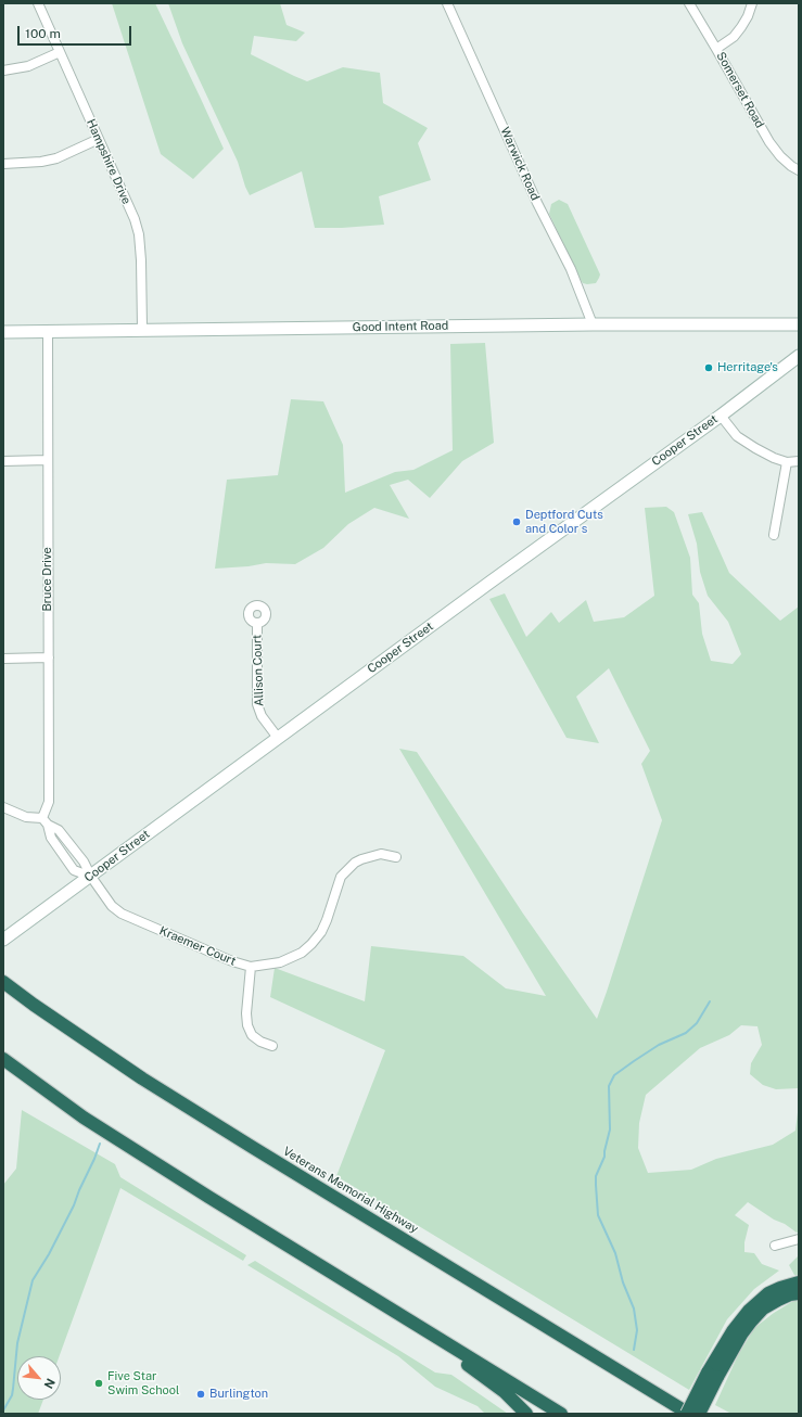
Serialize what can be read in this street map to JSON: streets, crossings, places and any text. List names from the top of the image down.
{
  "streets": {
    "highway": ["Veterans Memorial Highway"],
    "main road": ["Good Intent Road", "Cooper Street"],
    "street": [
      "Somerset Road",
      "Hampshire Drive",
      "Warwick Road",
      "Bruce Drive",
      "Allison Court",
      "Kraemer Court"
    ]
  },
  "crossings": [
    ["Hampshire Drive", "Good Intent Road"],
    ["Warwick Road", "Good Intent Road"],
    ["Good Intent Road", "Bruce Drive"],
    ["Cooper Street", "Allison Court"],
    ["Cooper Street", "Kraemer Court"]
  ],
  "places": [
    "Herritage's",
    "Deptford Cuts and Color s",
    "Five Star Swim School",
    "Burlington"
  ],
  "scale_bar": "100 m",
  "north": "bottom right"
}
